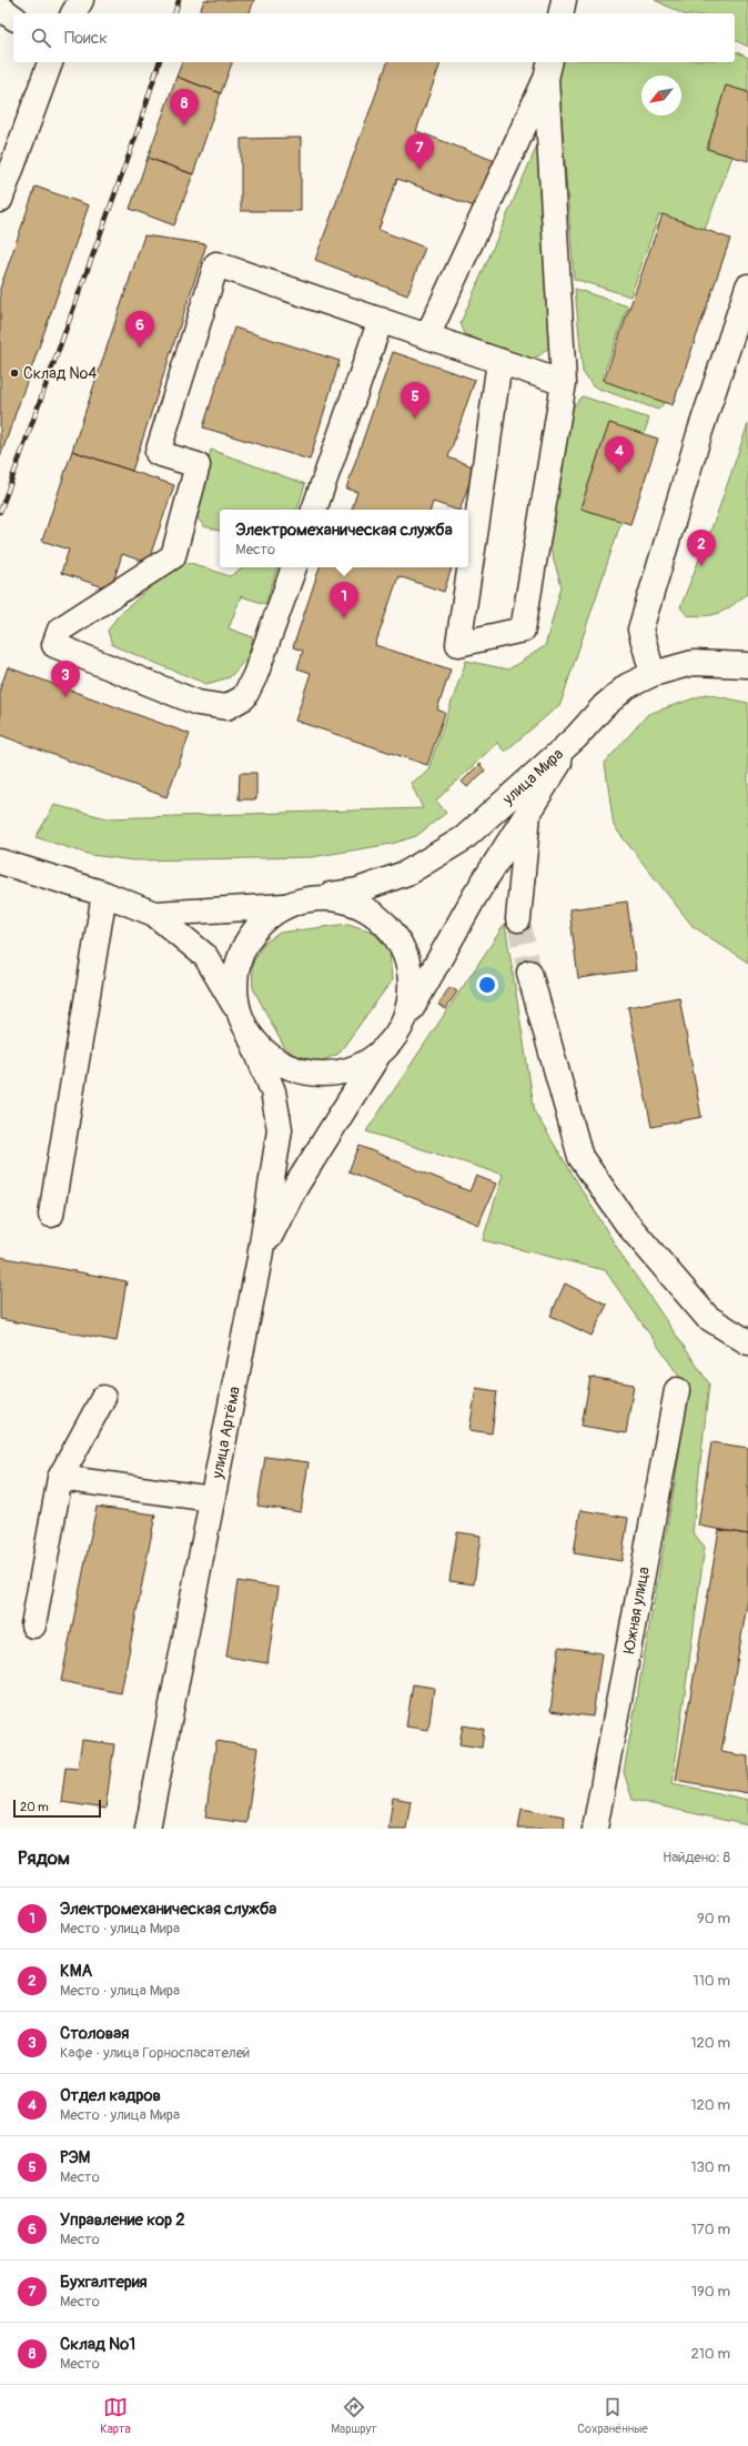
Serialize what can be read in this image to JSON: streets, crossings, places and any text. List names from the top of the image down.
{
  "streets": {
    "street": ["улица Мира", "улица Артёма", "Южная улица"]
  },
  "crossings": [
    ["улица Мира", "улица Артёма"]
  ],
  "places": ["Склад №4"],
  "scale_bar": "20 m",
  "north": "bottom left",
  "page": {
    "search": "Поиск",
    "pins": [
      "8",
      "7",
      "6",
      "5",
      "4",
      "2",
      "1",
      "3"
    ],
    "popup": ["Электромеханическая служба", "Место"],
    "scale": "20 m",
    "heading": ["Рядом", "Найдено: 8"],
    "list": [
      {
        "mark": "1",
        "name": "Электромеханическая служба",
        "note": "Место · улица Мира",
        "value": "90 m"
      },
      {
        "mark": "2",
        "name": "КМА",
        "note": "Место · улица Мира",
        "value": "110 m"
      },
      {
        "mark": "3",
        "name": "Столовая",
        "note": "Кафе · улица Горноспасателей",
        "value": "120 m"
      },
      {
        "mark": "4",
        "name": "Отдел кадров",
        "note": "Место · улица Мира",
        "value": "120 m"
      },
      {
        "mark": "5",
        "name": "РЭМ",
        "note": "Место",
        "value": "130 m"
      },
      {
        "mark": "6",
        "name": "Управление кор 2",
        "note": "Место",
        "value": "170 m"
      },
      {
        "mark": "7",
        "name": "Бухгалтерия",
        "note": "Место",
        "value": "190 m"
      },
      {
        "mark": "8",
        "name": "Склад №1",
        "note": "Место",
        "value": "210 m"
      }
    ],
    "nav": ["Карта", "Маршрут", "Сохранённые"]
  }
}
